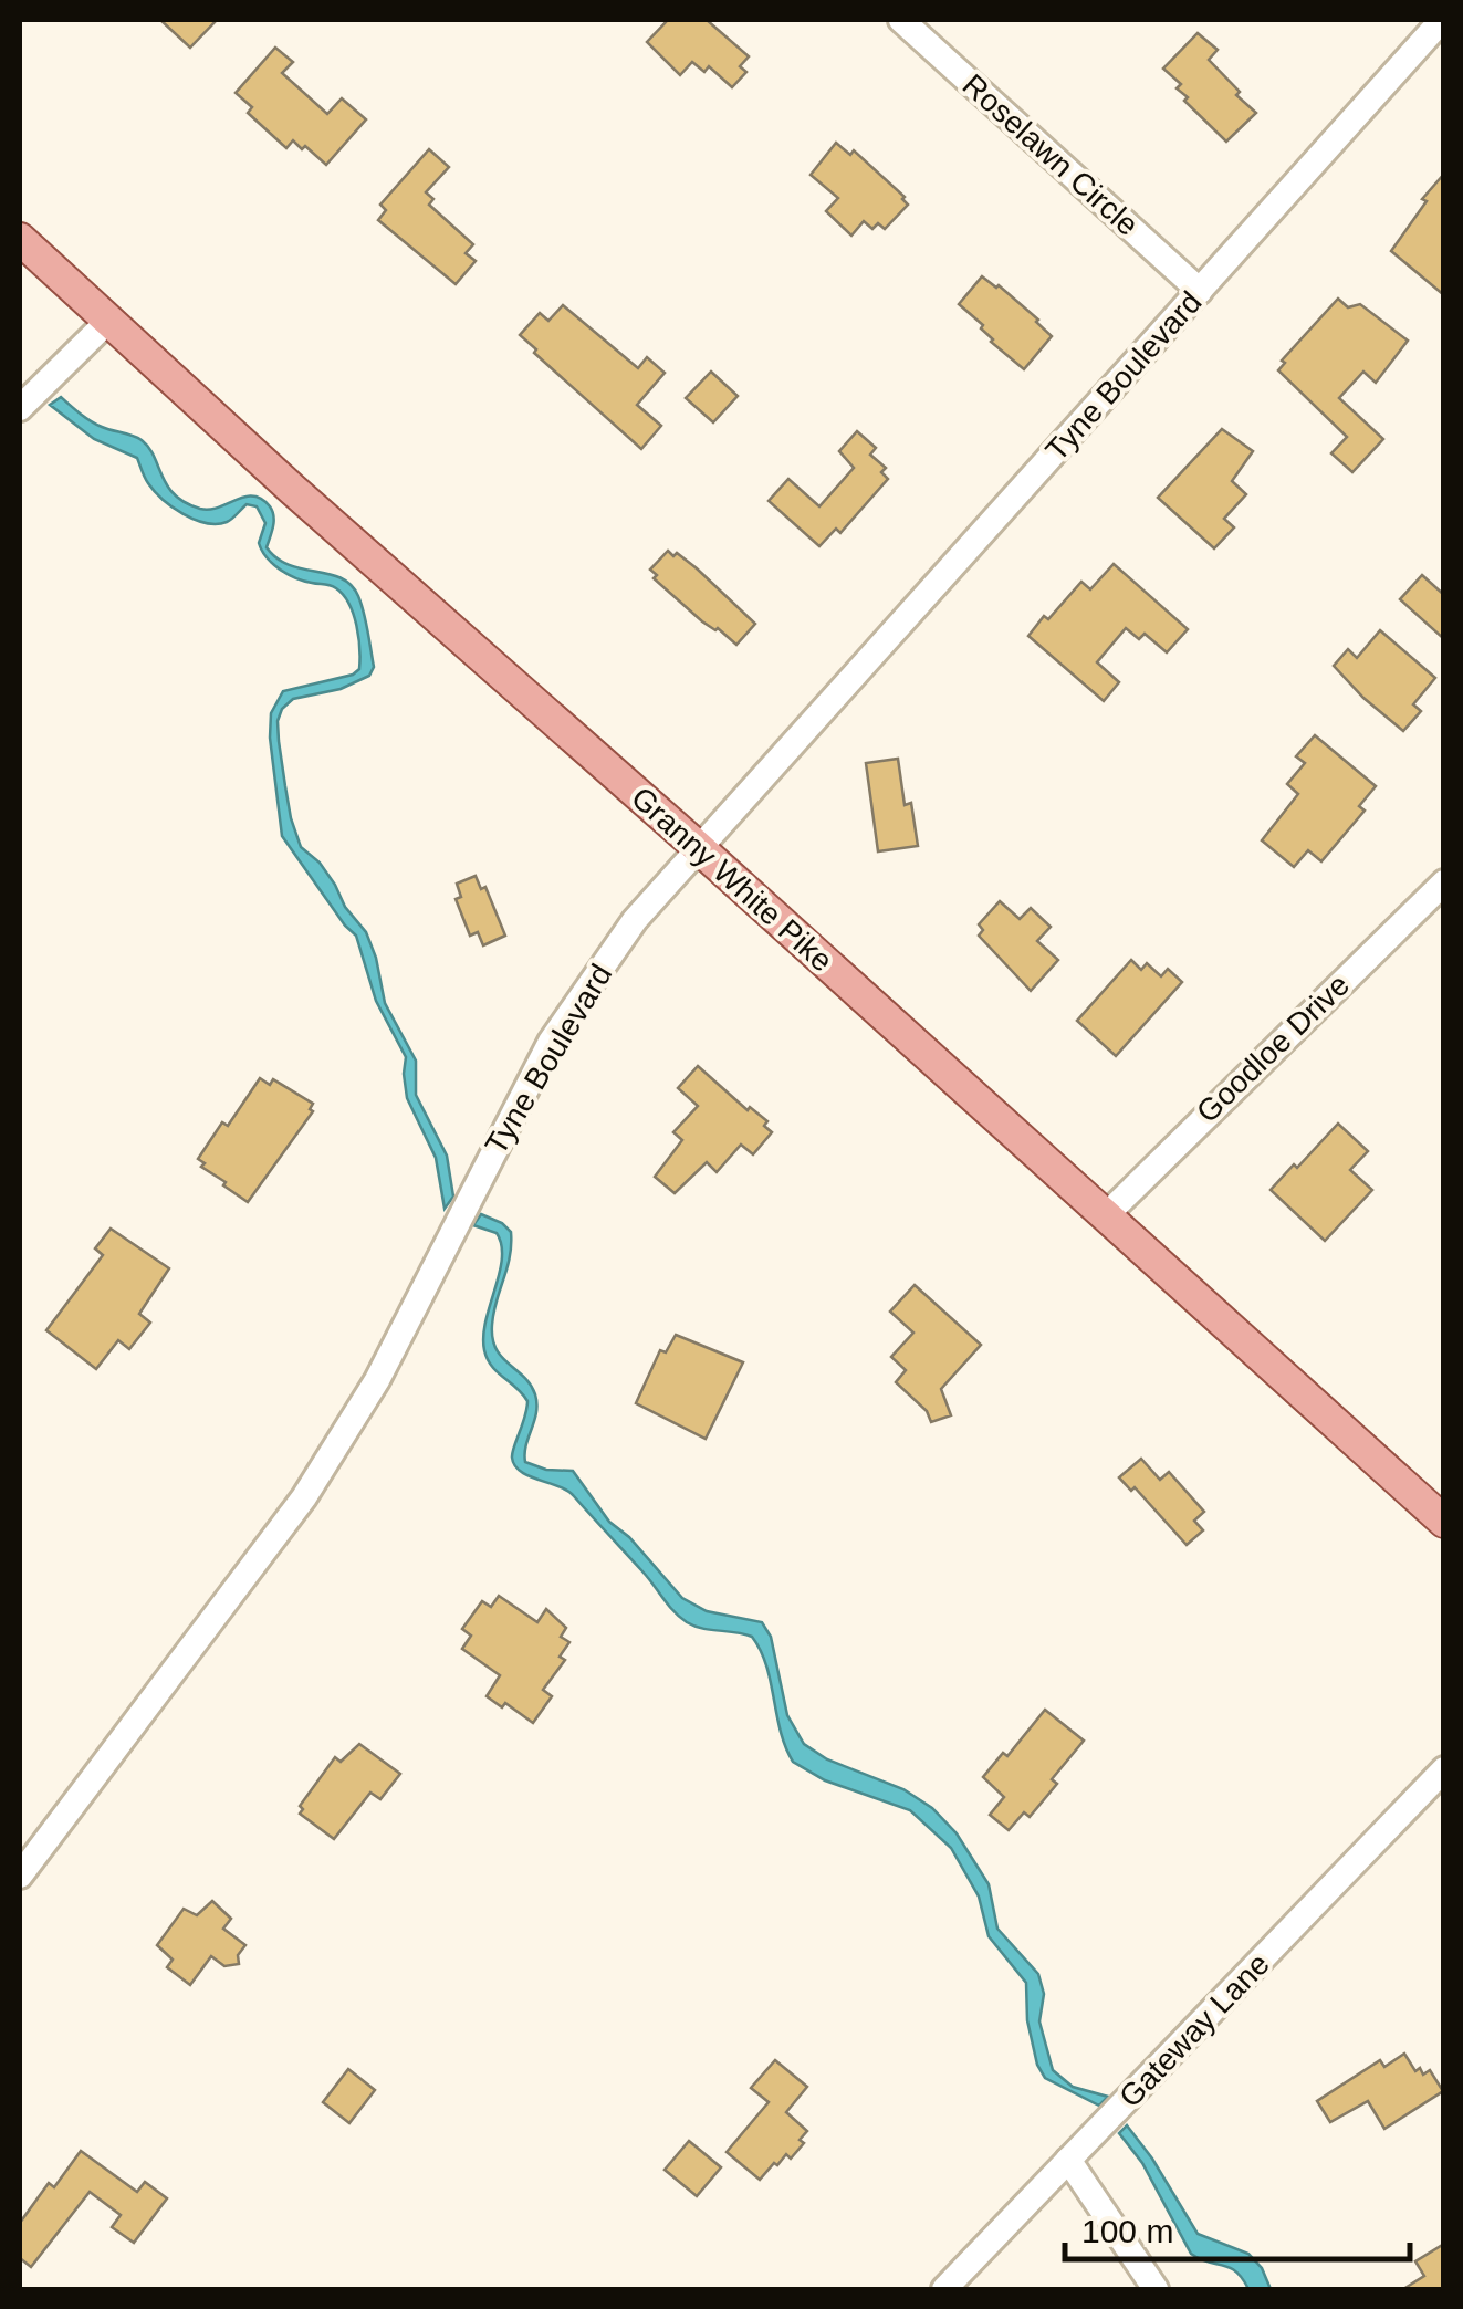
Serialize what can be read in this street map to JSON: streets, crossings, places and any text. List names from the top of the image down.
{
  "streets": {
    "main road": ["Granny White Pike"],
    "street": [
      "Roselawn Circle",
      "Tyne Boulevard",
      "Goodloe Drive",
      "Gateway Lane"
    ]
  },
  "crossings": [
    ["Roselawn Circle", "Tyne Boulevard"],
    ["Tyne Boulevard", "Granny White Pike"],
    ["Granny White Pike", "Goodloe Drive"]
  ],
  "scale_bar": "100 m"
}
